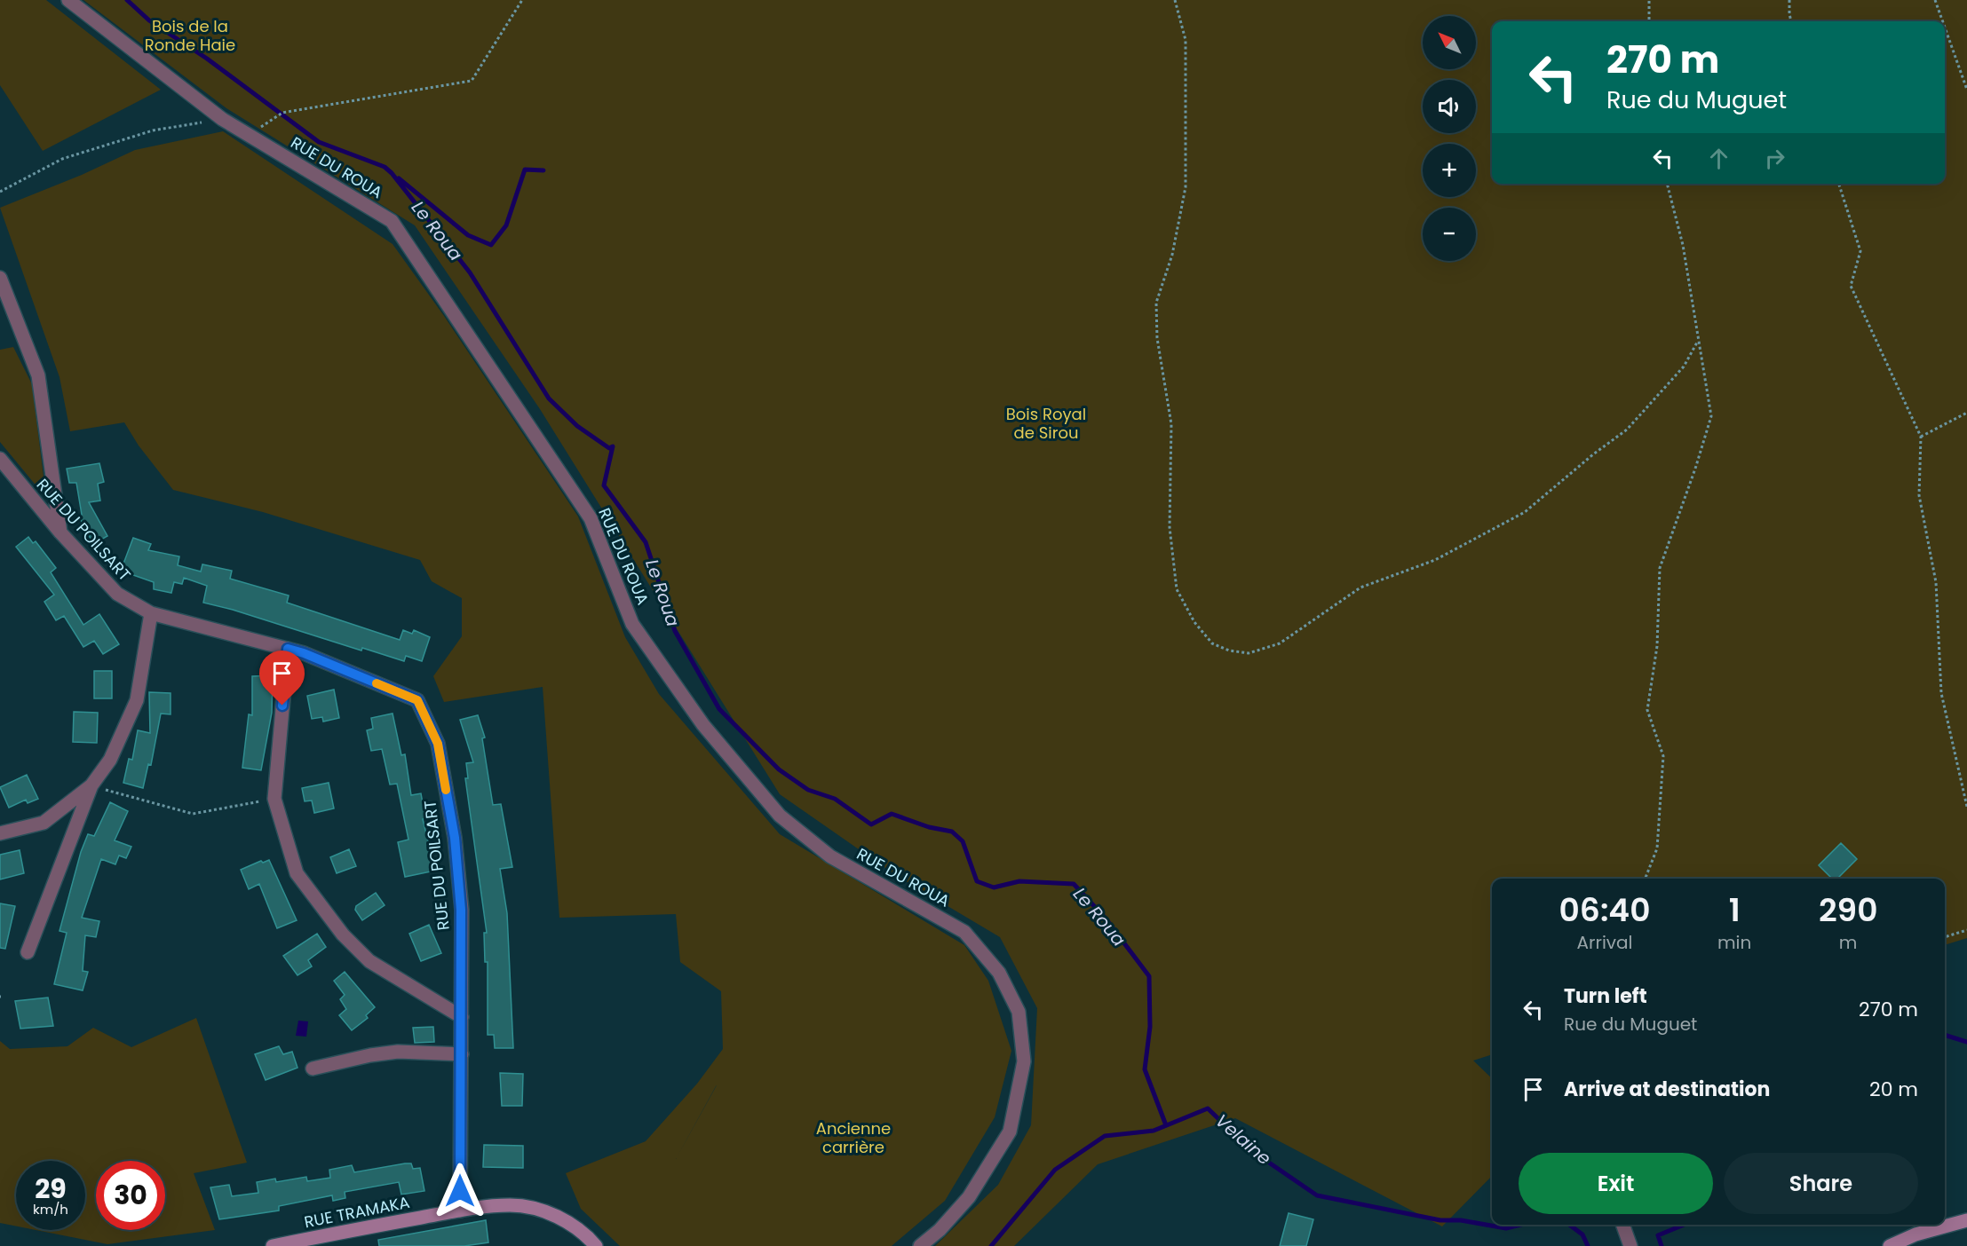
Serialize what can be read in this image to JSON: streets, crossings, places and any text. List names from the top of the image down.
{
  "streets": {
    "main road": ["RUE TRAMAKA"],
    "street": ["RUE DU ROUA", "RUE DU POILSART"]
  },
  "crossings": [
    ["RUE DU POILSART", "RUE TRAMAKA"]
  ],
  "water": ["Le Roua", "Velaine"],
  "parks": ["Bois de la Ronde Haie", "Bois Royal de Sirou", "Ancienne carrière"],
  "north": "top left",
  "page": {
    "map_buttons": ["+", "−"],
    "turn": ["270 m", "Rue du Muguet"],
    "eta": [
      "06:40",
      "Arrival",
      "1",
      "min",
      "290",
      "m"
    ],
    "list": [
      {
        "name": "Turn left",
        "note": "Rue du Muguet",
        "value": "270 m"
      },
      {
        "name": "Arrive at destination",
        "value": "20 m"
      }
    ],
    "buttons": ["Exit", "Share"],
    "speed": "29 km/h",
    "limit": "30"
  }
}
